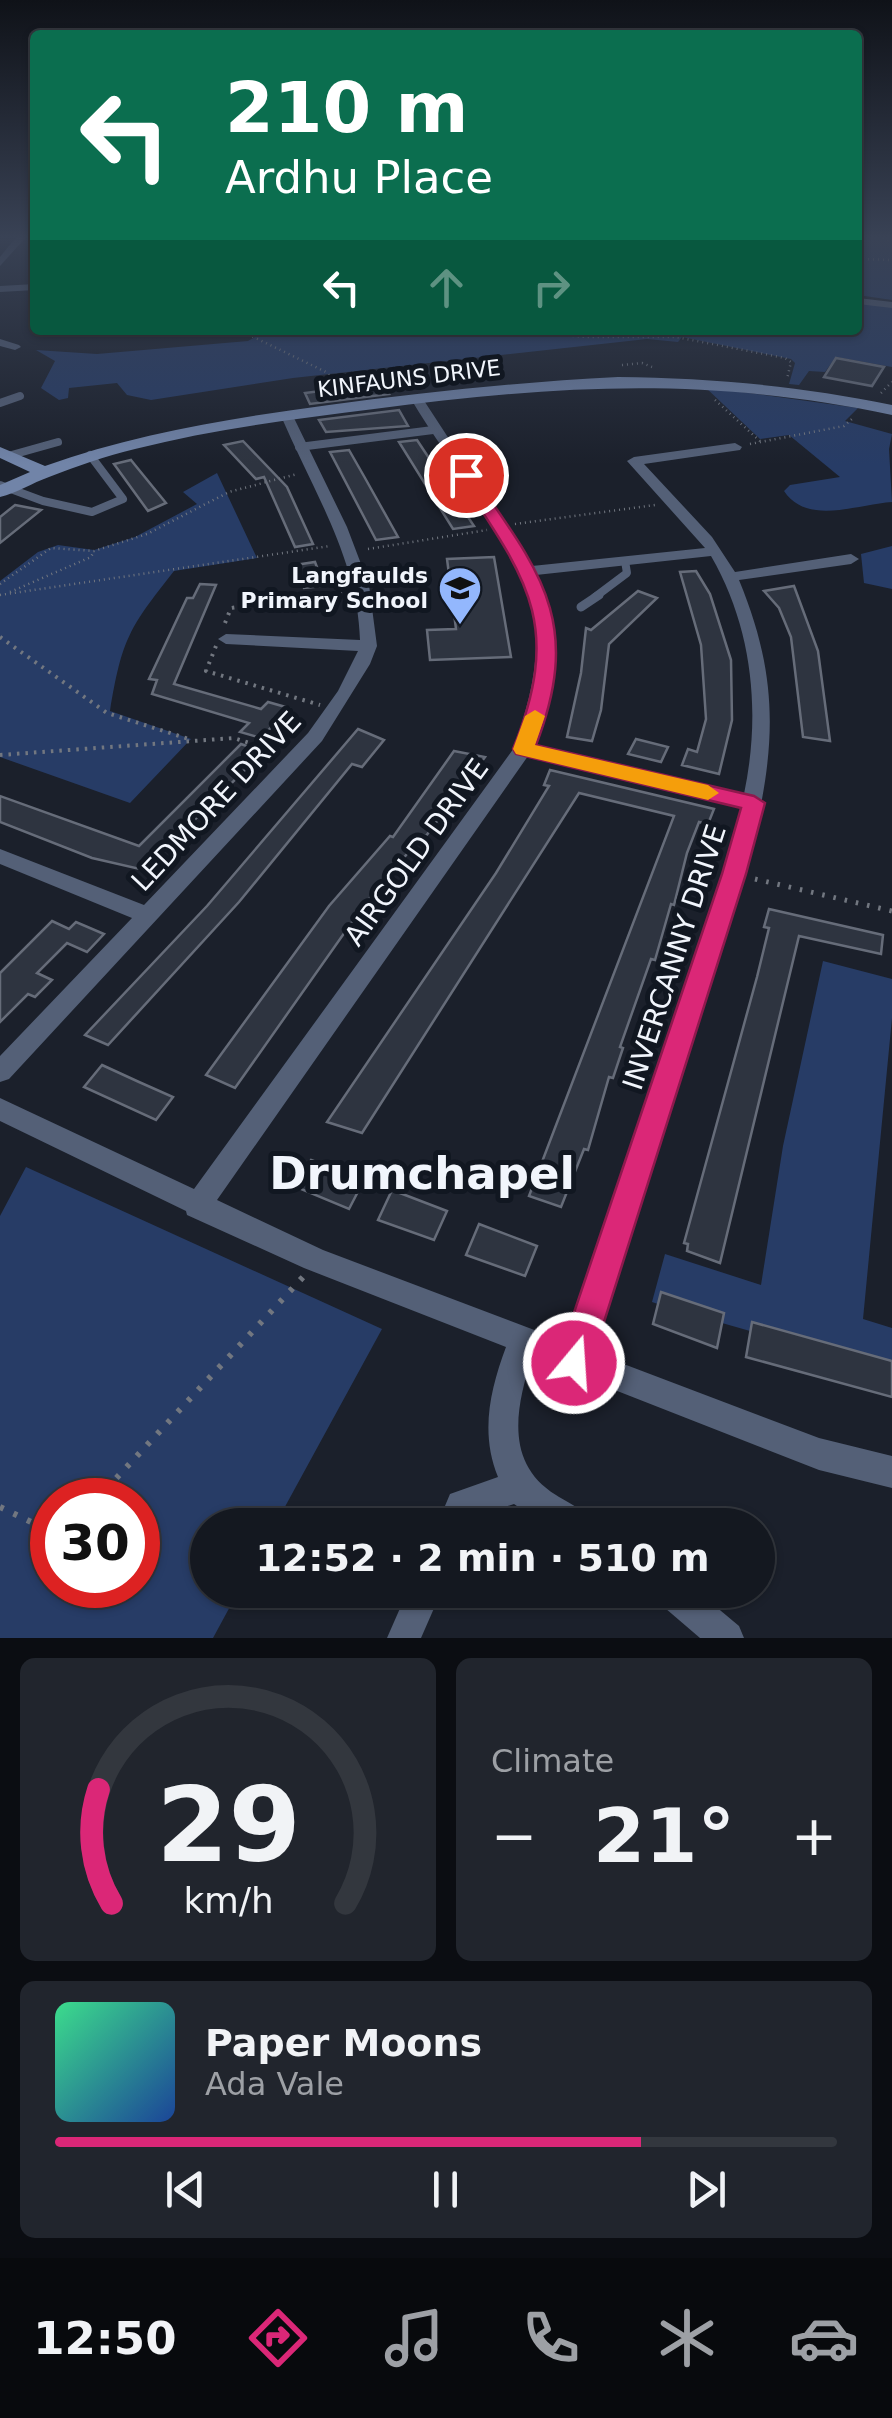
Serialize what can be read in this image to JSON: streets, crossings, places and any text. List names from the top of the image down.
{
  "streets": {
    "street": [
      "KINFAUNS DRIVE",
      "LEDMORE DRIVE",
      "AIRGOLD DRIVE",
      "INVERCANNY DRIVE"
    ]
  },
  "crossings": [
    ["KINFAUNS DRIVE", "AIRGOLD DRIVE"]
  ],
  "districts": ["Drumchapel"],
  "places": {
    "school or university": ["Langfaulds Primary School"]
  },
  "page": {
    "turn": ["210 m", "Ardhu Place"],
    "limit": "30",
    "trip": "12:52 · 2 min · 510 m",
    "tile": "Climate",
    "heat": ["−", "21°", "+"],
    "song": ["Paper Moons", "Ada Vale"],
    "tabs": "12:50",
    "gauge": ["29", "km/h"]
  }
}
